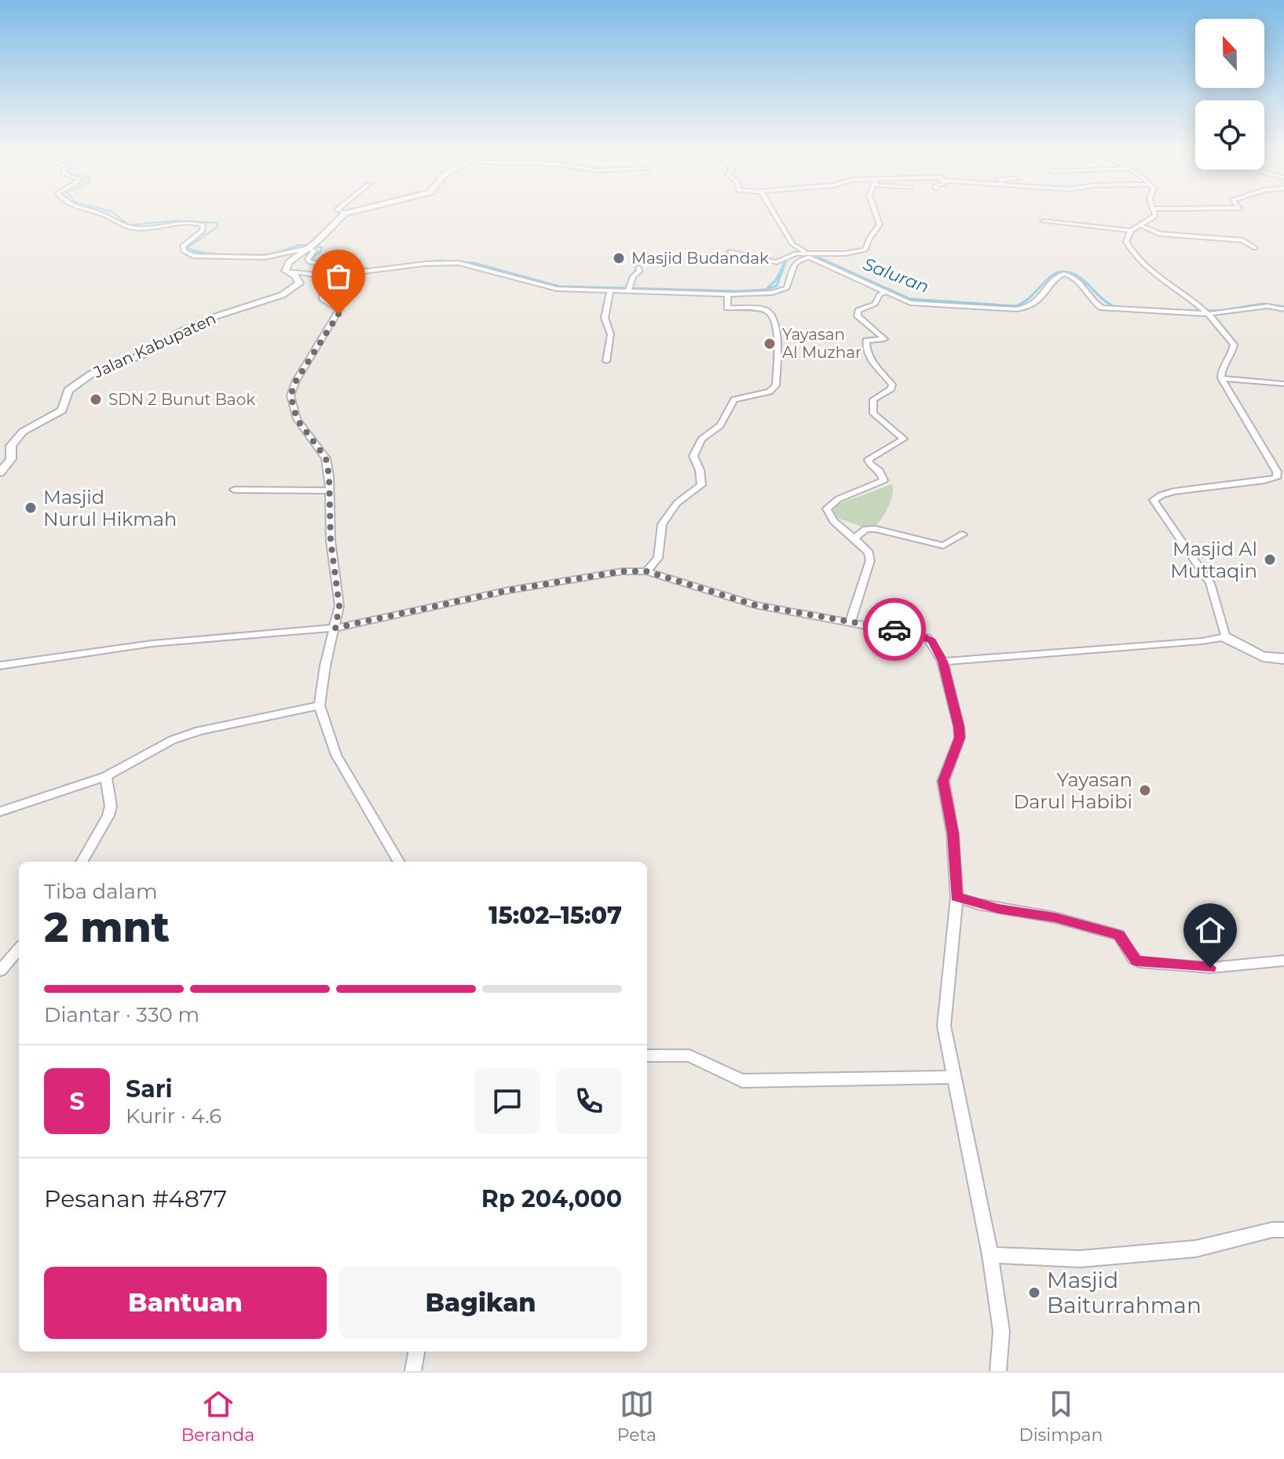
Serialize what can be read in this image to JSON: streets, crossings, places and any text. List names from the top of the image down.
{
  "streets": {
    "street": ["Jalan Kabupaten"]
  },
  "water": ["Saluran"],
  "places": [
    "Masjid Budandak",
    "Yayasan Al Muzhar",
    "SDN 2 Bunut Baok",
    "Masjid Nurul Hikmah",
    "Masjid Al Muttaqin",
    "Yayasan Darul Habibi",
    "Masjid Baiturrahman"
  ],
  "north": "top",
  "page": {
    "heading": ["2 mnt", "Tiba dalam", "15:02–15:07"],
    "panel": [
      "Sari",
      "Kurir · 4.6",
      "Pesanan #4877",
      "Rp 204,000"
    ],
    "bar": "Diantar · 330 m",
    "round": "S",
    "buttons": ["Bantuan", "Bagikan"],
    "tabs": ["Beranda", "Peta", "Disimpan"]
  }
}
